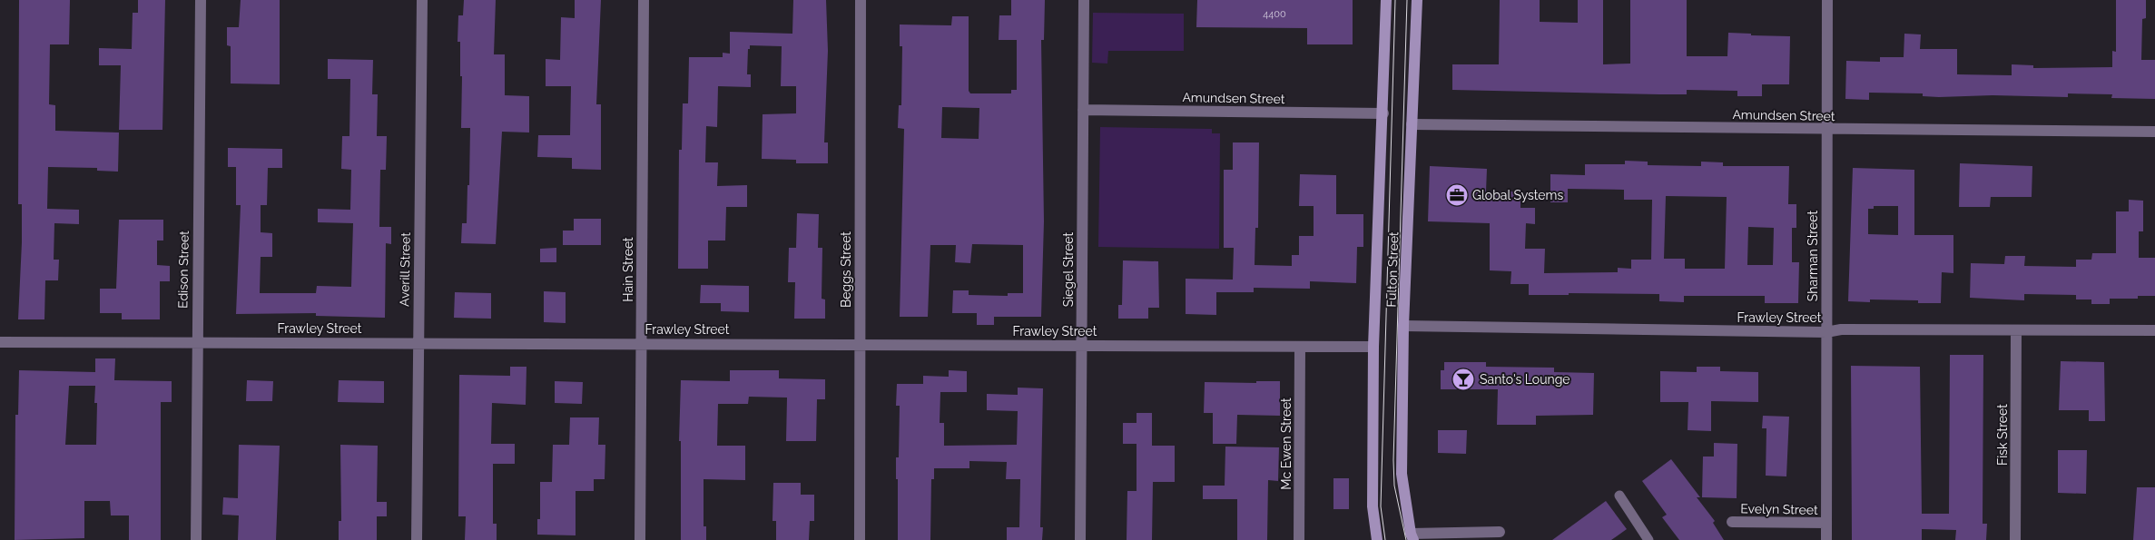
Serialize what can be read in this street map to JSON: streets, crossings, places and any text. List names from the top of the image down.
{
  "streets": {
    "main road": ["Fulton Street"],
    "street": [
      "Amundsen Street",
      "Sharman Street",
      "Edison Street",
      "Averill Street",
      "Hain Street",
      "Beggs Street",
      "Siegel Street",
      "Frawley Street",
      "Fisk Street",
      "Mc Ewen Street",
      "Evelyn Street"
    ]
  },
  "crossings": [
    ["Amundsen Street", "Sharman Street"],
    ["Amundsen Street", "Siegel Street"],
    ["Amundsen Street", "Fulton Street"],
    ["Sharman Street", "Frawley Street"],
    ["Sharman Street", "Evelyn Street"],
    ["Edison Street", "Frawley Street"],
    ["Averill Street", "Frawley Street"],
    ["Hain Street", "Frawley Street"],
    ["Beggs Street", "Frawley Street"],
    ["Siegel Street", "Frawley Street"],
    ["Fulton Street", "Frawley Street"],
    ["Frawley Street", "Fisk Street"],
    ["Frawley Street", "Mc Ewen Street"]
  ],
  "places": {
    "office": ["Global Systems"],
    "bar": ["Santo's Lounge"]
  },
  "house_numbers": ["4400"]
}
